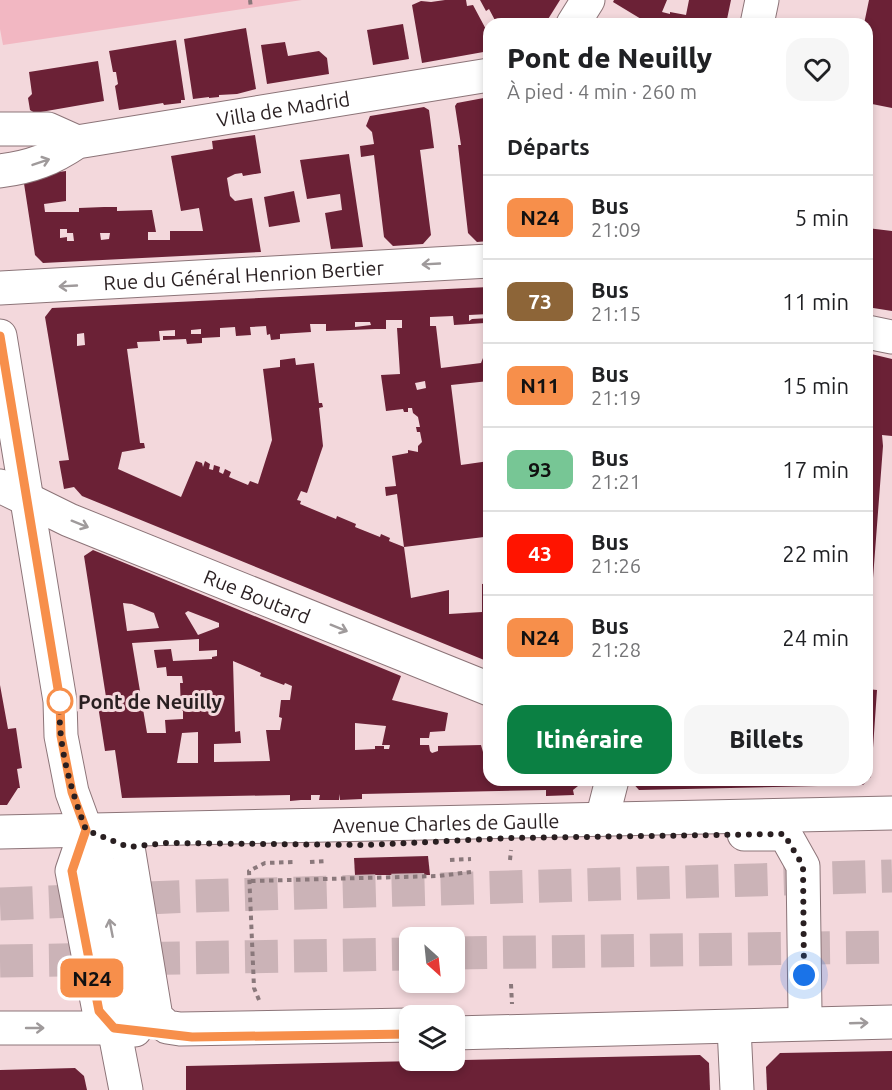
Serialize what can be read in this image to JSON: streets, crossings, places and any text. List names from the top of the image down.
{
  "streets": {
    "street": [
      "Villa de Madrid",
      "Rue du Général Henrion Bertier",
      "Rue Boutard",
      "Avenue Charles de Gaulle"
    ]
  },
  "one_way": ["Rue du Général Henrion Bertier"],
  "places": ["Pont de Neuilly"],
  "lines": ["bus line N24"],
  "north": "bottom right",
  "page": {
    "on_map": "N24",
    "heading": [
      ["Pont de Neuilly", "À pied · 4 min · 260 m"],
      "Départs"
    ],
    "list": [
      {
        "mark": "N24",
        "name": "Bus",
        "note": "21:09",
        "value": "5 min"
      },
      {
        "mark": "73",
        "name": "Bus",
        "note": "21:15",
        "value": "11 min"
      },
      {
        "mark": "N11",
        "name": "Bus",
        "note": "21:19",
        "value": "15 min"
      },
      {
        "mark": "93",
        "name": "Bus",
        "note": "21:21",
        "value": "17 min"
      },
      {
        "mark": "43",
        "name": "Bus",
        "note": "21:26",
        "value": "22 min"
      },
      {
        "mark": "N24",
        "name": "Bus",
        "note": "21:28",
        "value": "24 min"
      }
    ],
    "buttons": ["Itinéraire", "Billets"]
  }
}
